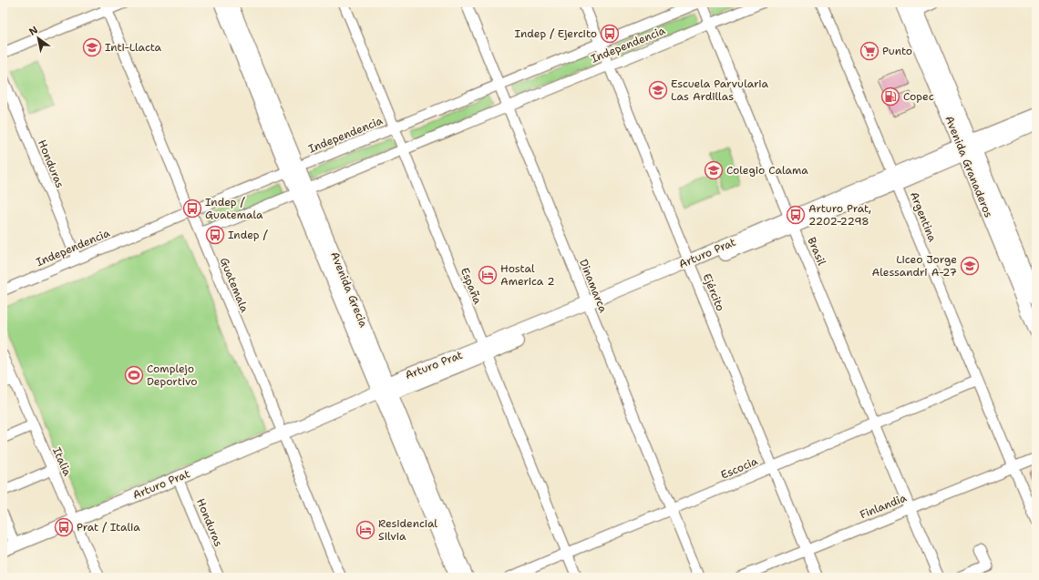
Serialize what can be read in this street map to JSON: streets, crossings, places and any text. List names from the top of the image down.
{
  "streets": {
    "main road": ["Avenida Granaderos", "Arturo Prat", "Avenida Grecia"],
    "street": [
      "Independencia",
      "Honduras",
      "Argentina",
      "Brasil",
      "Guatemala",
      "España",
      "Dinamarca",
      "Ejército",
      "Italia",
      "Escocia",
      "Finlandia"
    ]
  },
  "crossings": [
    ["Independencia", "Honduras"],
    ["Independencia", "Brasil"],
    ["Independencia", "Guatemala"],
    ["Independencia", "España"],
    ["Independencia", "Dinamarca"],
    ["Independencia", "Avenida Grecia"],
    ["Independencia", "Ejército"],
    ["Honduras", "Arturo Prat"],
    ["Avenida Granaderos", "Arturo Prat"],
    ["Argentina", "Arturo Prat"],
    ["Argentina", "Escocia"],
    ["Argentina", "Finlandia"],
    ["Brasil", "Arturo Prat"],
    ["Brasil", "Escocia"],
    ["Brasil", "Finlandia"],
    ["Arturo Prat", "Guatemala"],
    ["Arturo Prat", "España"],
    ["Arturo Prat", "Dinamarca"],
    ["Arturo Prat", "Avenida Grecia"],
    ["Arturo Prat", "Ejército"],
    ["Arturo Prat", "Italia"],
    ["España", "Escocia"],
    ["Dinamarca", "Escocia"],
    ["Ejército", "Escocia"],
    ["Ejército", "Finlandia"]
  ],
  "places": {
    "bus stop": [
      "Indep / Ejercito",
      "Indep / Guatemala",
      "Arturo Prat, 2202-2298",
      "Indep /",
      "Prat / Italia"
    ],
    "school or university": [
      "Inti-Llacta",
      "Escuela Parvularia Las Ardillas",
      "Colegio Calama",
      "Liceo Jorge Alessandri A-27"
    ],
    "supermarket": ["Punto"],
    "fuel station": ["Copec"],
    "hotel": ["Hostal America 2", "Residencial Silvia"],
    "sports": ["Complejo Deportivo"]
  },
  "north": "top left"
}
